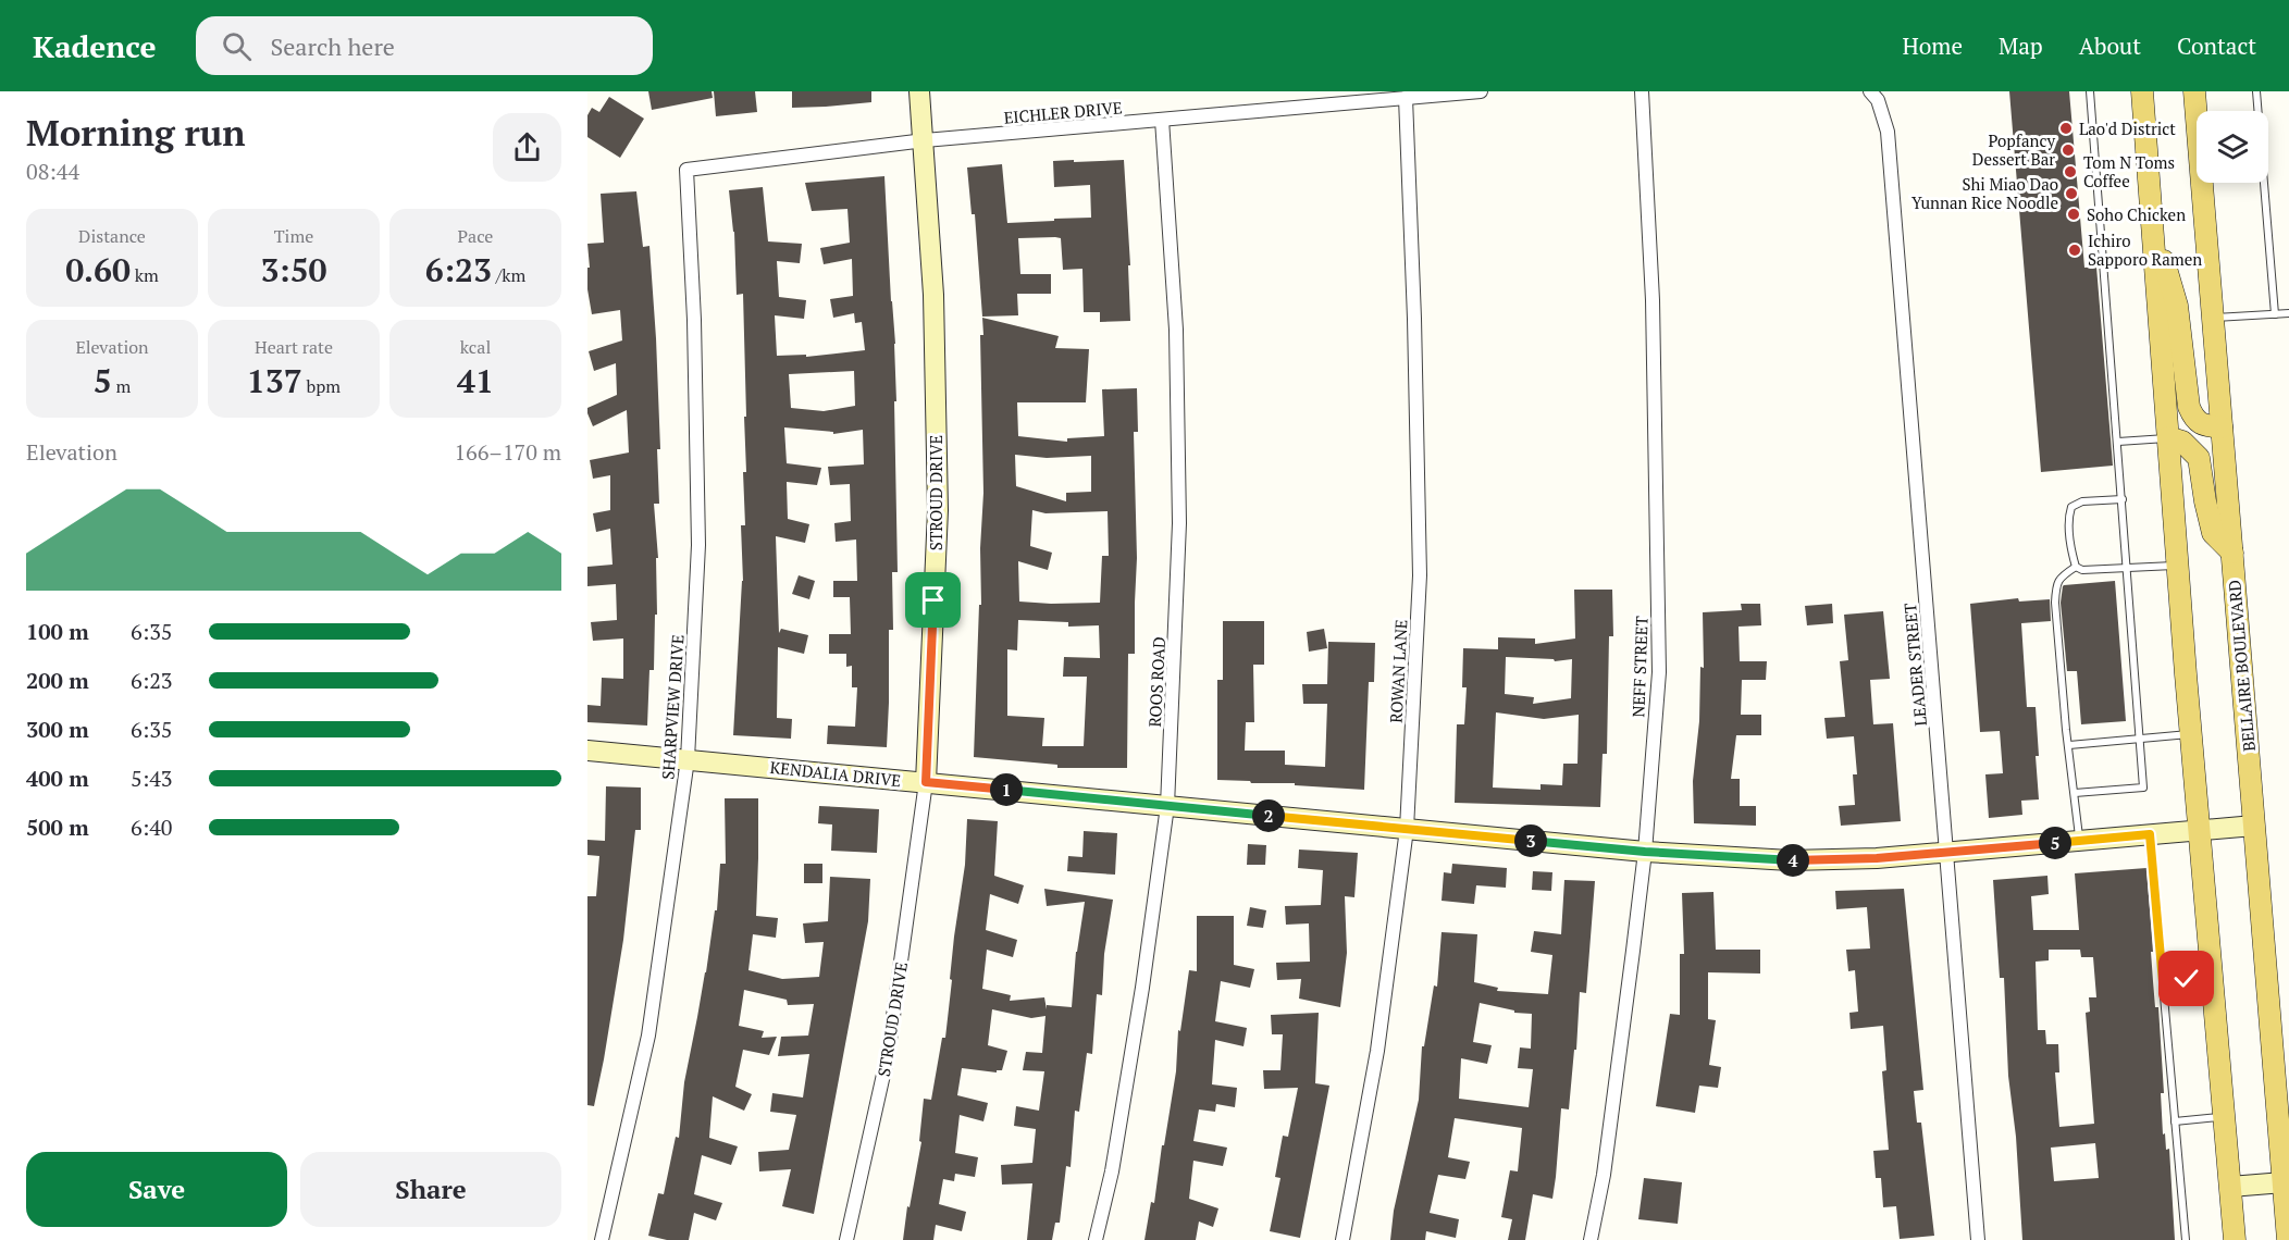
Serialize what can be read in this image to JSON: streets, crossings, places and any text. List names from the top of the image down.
{
  "streets": {
    "main road": ["BELLAIRE BOULEVARD"],
    "street": [
      "EICHLER DRIVE",
      "STROUD DRIVE",
      "LEADER STREET",
      "NEFF STREET",
      "ROWAN LANE",
      "ROOS ROAD",
      "SHARPVIEW DRIVE",
      "KENDALIA DRIVE"
    ]
  },
  "crossings": [
    ["EICHLER DRIVE", "STROUD DRIVE"],
    ["EICHLER DRIVE", "ROWAN LANE"],
    ["EICHLER DRIVE", "ROOS ROAD"],
    ["EICHLER DRIVE", "SHARPVIEW DRIVE"],
    ["STROUD DRIVE", "KENDALIA DRIVE"],
    ["LEADER STREET", "KENDALIA DRIVE"],
    ["BELLAIRE BOULEVARD", "KENDALIA DRIVE"],
    ["NEFF STREET", "KENDALIA DRIVE"],
    ["ROWAN LANE", "KENDALIA DRIVE"],
    ["ROOS ROAD", "KENDALIA DRIVE"],
    ["SHARPVIEW DRIVE", "KENDALIA DRIVE"]
  ],
  "places": [
    "Lao'd District",
    "Popfancy Dessert Bar",
    "Tom N Toms Coffee",
    "Shi Miao Dao Yunnan Rice Noodle",
    "Soho Chicken",
    "Ichiro Sapporo Ramen"
  ],
  "page": {
    "header": "Kadence",
    "search": "Search here",
    "nav": [
      "Home",
      "Map",
      "About",
      "Contact"
    ],
    "heading": ["Morning run", "08:44"],
    "stats": [
      ["Distance", "0.60 km"],
      ["Time", "3:50"],
      ["Pace", "6:23 /km"],
      ["Elevation", "5 m"],
      ["Heart rate", "137 bpm"],
      ["kcal", "41"]
    ],
    "chart": ["Elevation", "166–170 m"],
    "list": [
      {
        "name": "100 m",
        "note": "6:35"
      },
      {
        "name": "200 m",
        "note": "6:23"
      },
      {
        "name": "300 m",
        "note": "6:35"
      },
      {
        "name": "400 m",
        "note": "5:43"
      },
      {
        "name": "500 m",
        "note": "6:40"
      }
    ],
    "pins": [
      "1",
      "2",
      "3",
      "5",
      "4"
    ],
    "buttons": ["Save", "Share"]
  }
}
